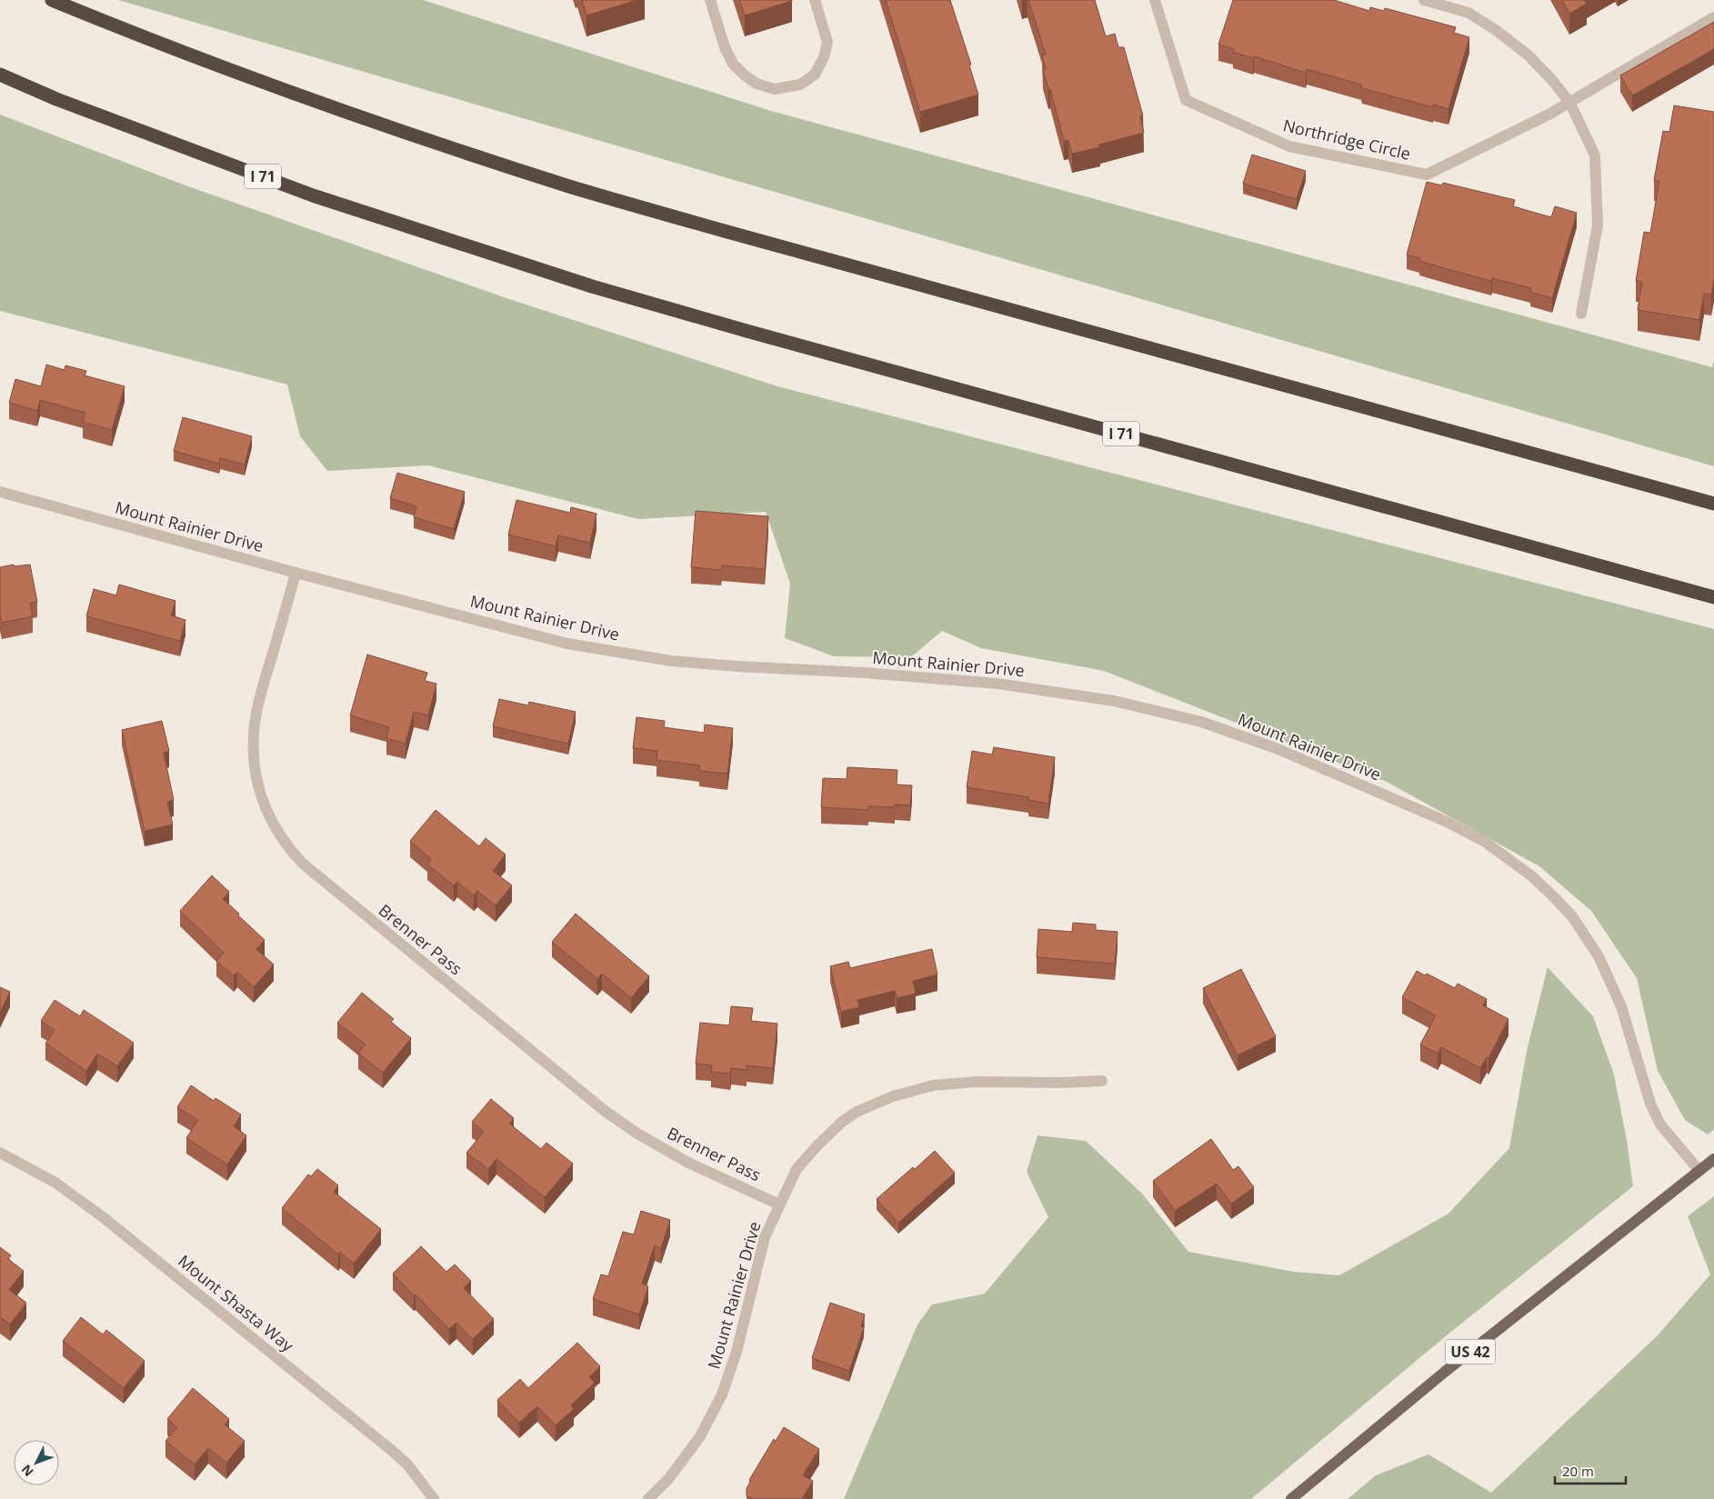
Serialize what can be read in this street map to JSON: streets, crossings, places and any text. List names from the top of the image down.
{
  "streets": {
    "highway": ["I 71"],
    "main road": ["US 42"],
    "street": [
      "Northridge Circle",
      "Mount Rainier Drive",
      "Brenner Pass",
      "Mount Shasta Way"
    ]
  },
  "crossings": [
    ["Mount Rainier Drive", "Brenner Pass"],
    ["Mount Rainier Drive", "US 42"]
  ],
  "scale_bar": "20 m",
  "north": "bottom left"
}
